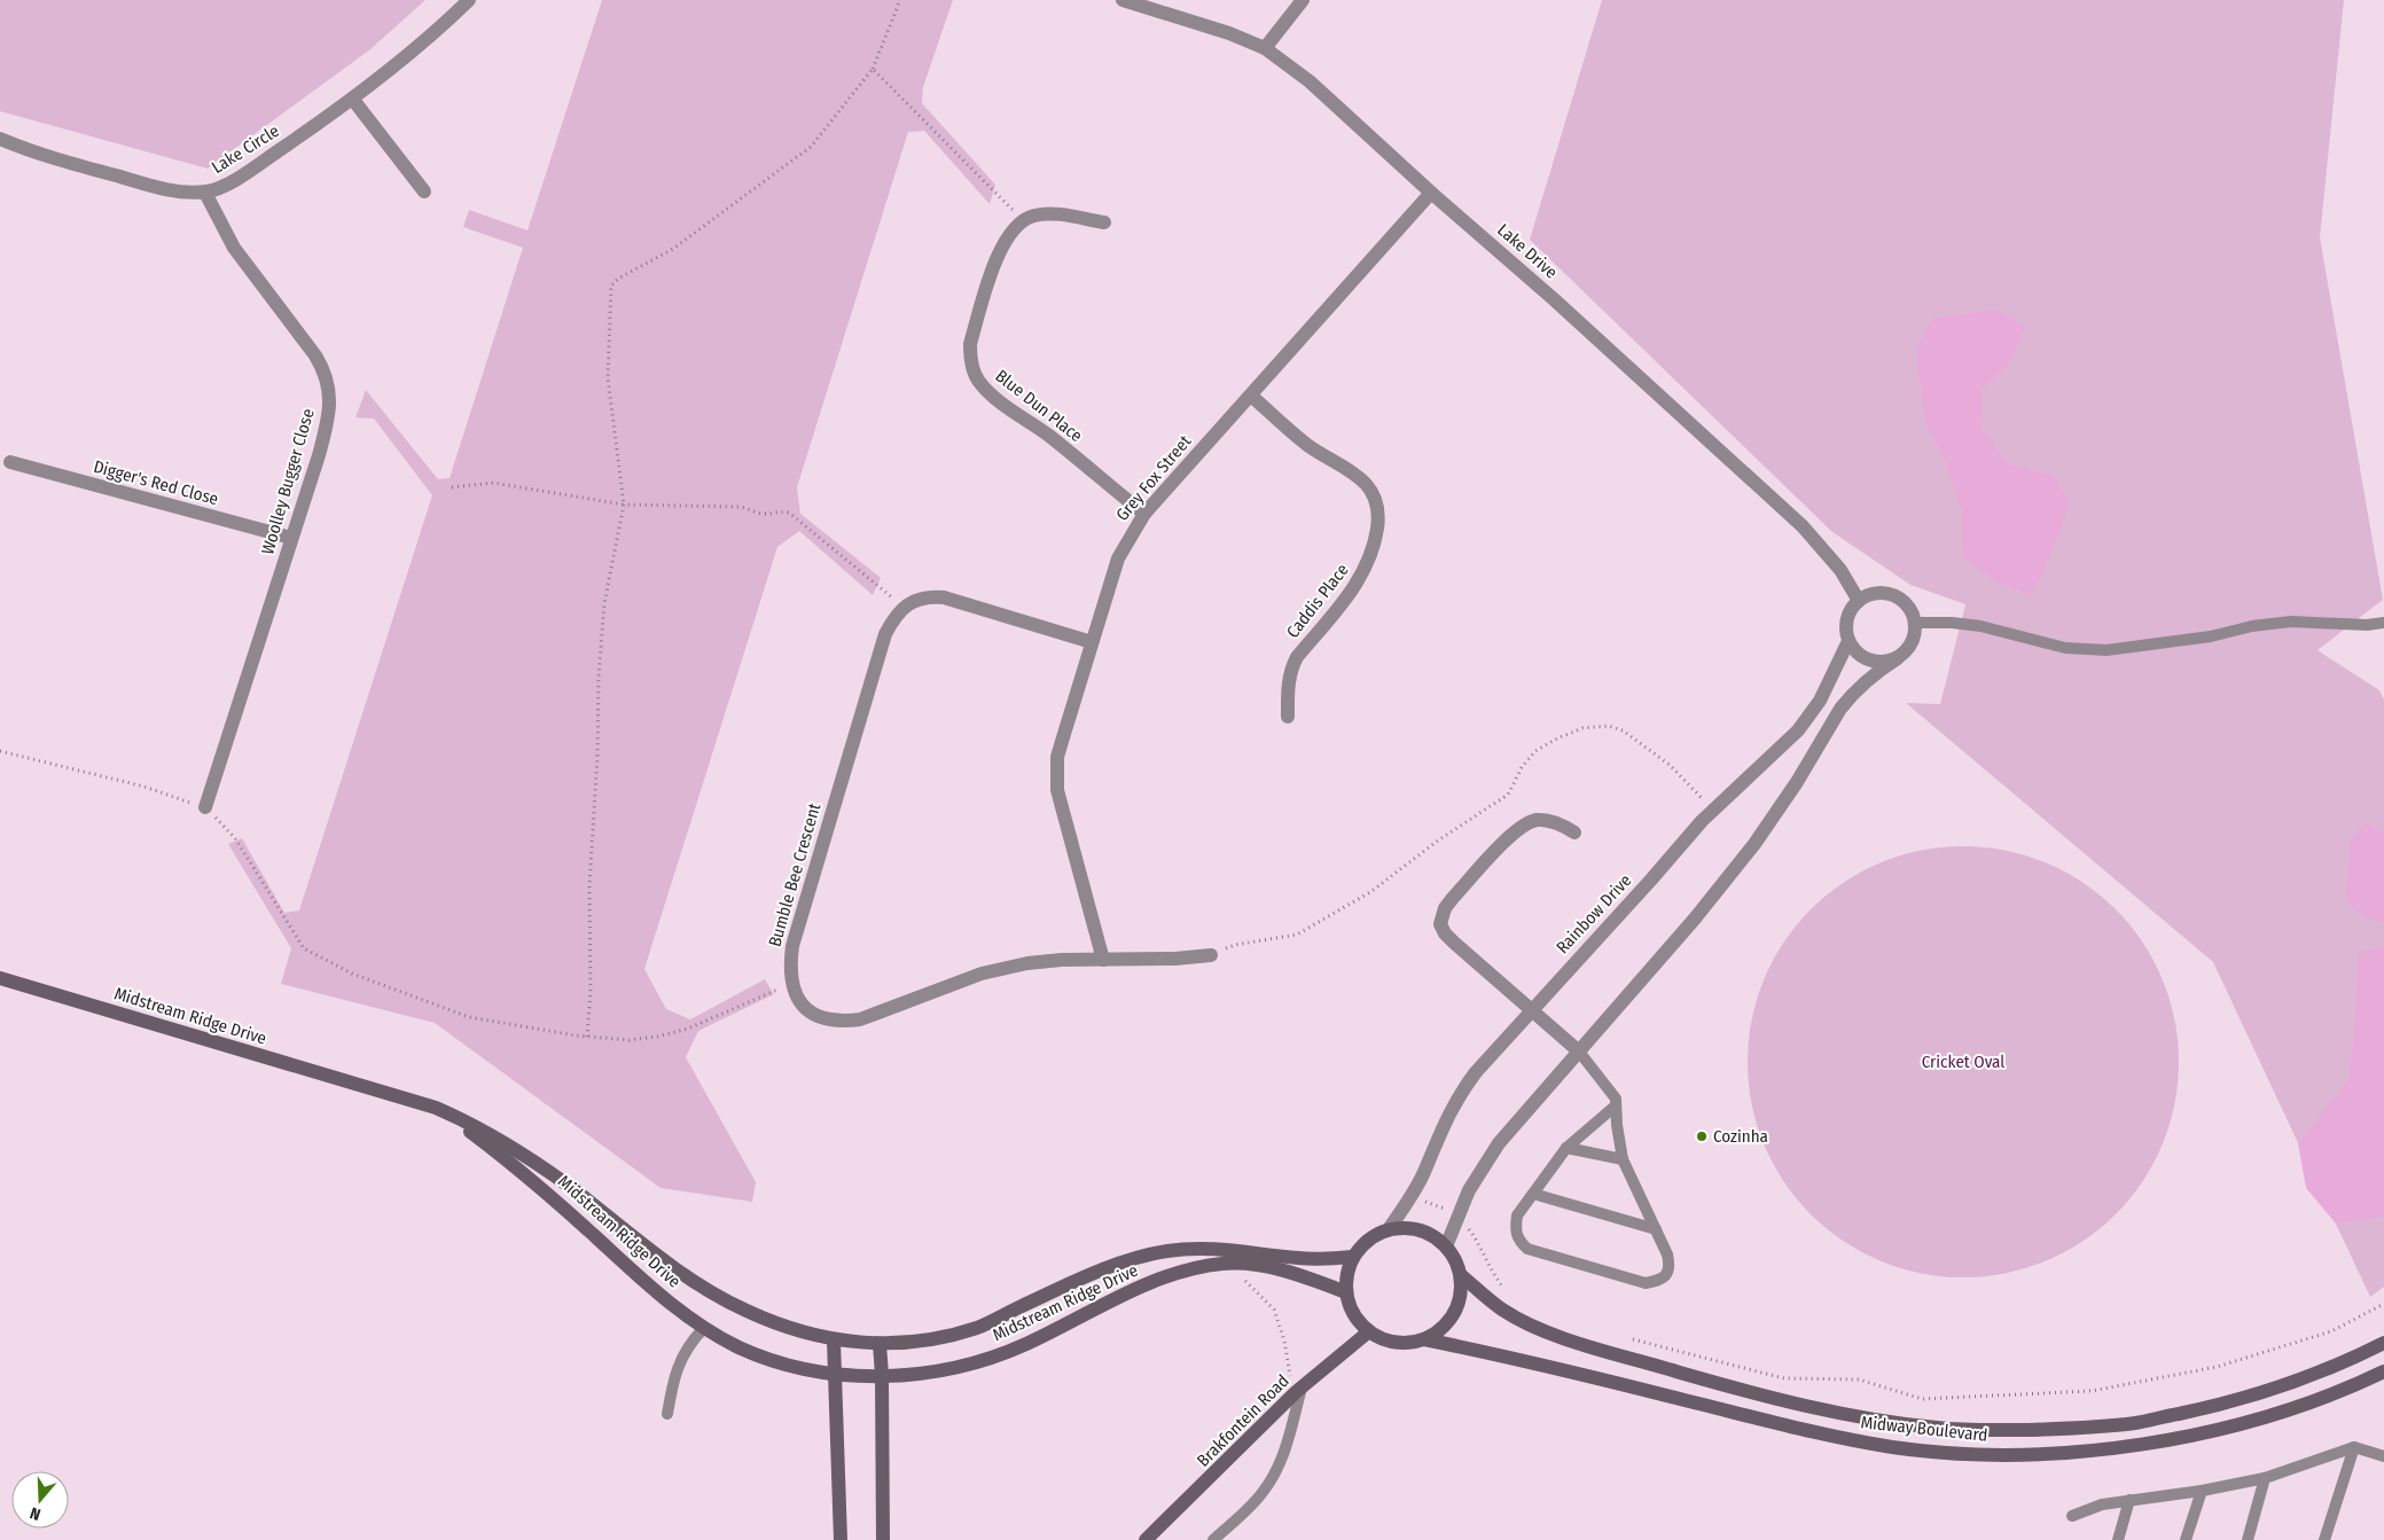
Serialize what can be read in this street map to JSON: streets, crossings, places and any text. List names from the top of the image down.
{
  "streets": {
    "street": [
      "Lake Circle",
      "Lake Drive",
      "Blue Dun Place",
      "Grey Fox Street",
      "Woolley Bugger Close",
      "Digger's Red Close",
      "Caddis Place",
      "Bumble Bee Crescent",
      "Rainbow Drive",
      "Midstream Ridge Drive",
      "Brakfontein Road",
      "Midway Boulevard"
    ]
  },
  "crossings": [
    ["Lake Circle", "Woolley Bugger Close"],
    ["Lake Drive", "Grey Fox Street"],
    ["Lake Drive", "Rainbow Drive"],
    ["Blue Dun Place", "Grey Fox Street"],
    ["Grey Fox Street", "Caddis Place"],
    ["Grey Fox Street", "Bumble Bee Crescent"],
    ["Woolley Bugger Close", "Digger's Red Close"],
    ["Rainbow Drive", "Midstream Ridge Drive"],
    ["Rainbow Drive", "Brakfontein Road"],
    ["Rainbow Drive", "Midway Boulevard"],
    ["Midstream Ridge Drive", "Brakfontein Road"],
    ["Midstream Ridge Drive", "Midway Boulevard"],
    ["Brakfontein Road", "Midway Boulevard"]
  ],
  "parks": ["Cricket Oval"],
  "places": ["Cozinha"],
  "north": "bottom"
}
